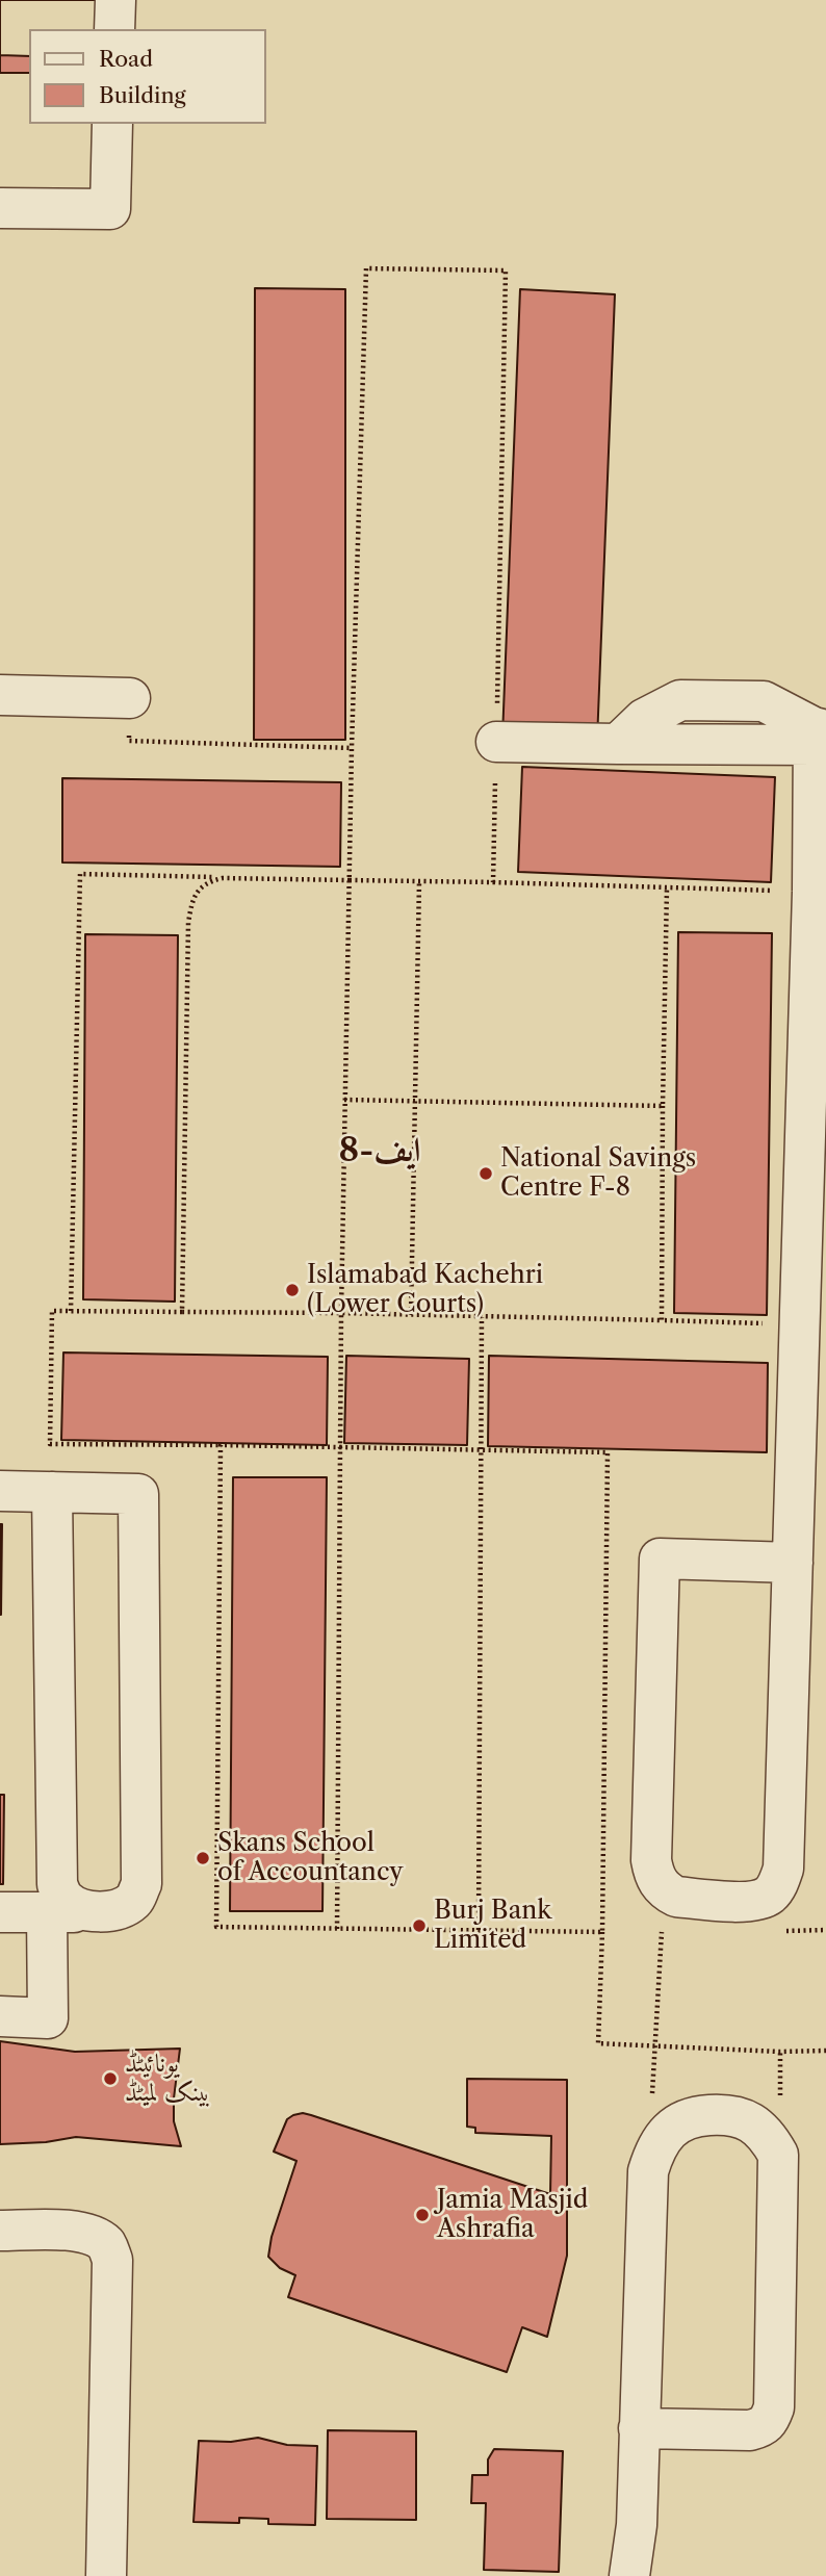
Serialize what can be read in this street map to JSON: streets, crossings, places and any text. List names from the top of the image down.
{
  "districts": ["ایف-8"],
  "places": [
    "National Savings Centre F-8",
    "Islamabad Kachehri (Lower Courts)",
    "Skans School of Accountancy",
    "Burj Bank Limited",
    "یونائیٹڈ بینک لمیٹڈ",
    "Jamia Masjid Ashrafia"
  ],
  "legend": ["Road", "Building"]
}
